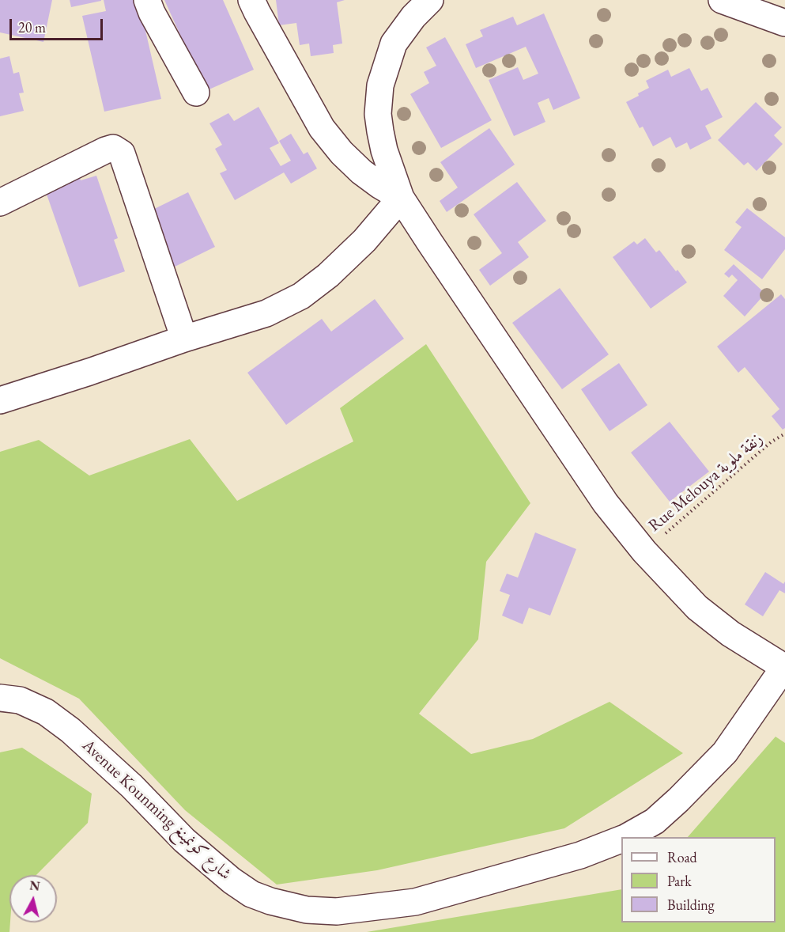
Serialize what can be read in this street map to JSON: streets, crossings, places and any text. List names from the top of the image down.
{
  "streets": {
    "street": ["Avenue Kounming شارع كونمينغ"],
    "path": ["Rue Melouya زنقة ملوية"]
  },
  "legend": ["Road", "Park", "Building"],
  "scale_bar": "20 m",
  "north": "top"
}
